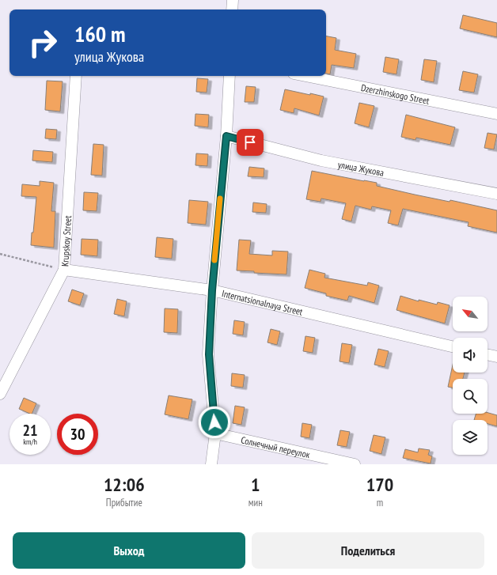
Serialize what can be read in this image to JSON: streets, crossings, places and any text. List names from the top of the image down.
{
  "streets": {
    "street": [
      "Dzerzhinskogo Street",
      "улица Жукова",
      "Krupskoy Street",
      "Internatsionalnaya Street",
      "Солнечный переулок"
    ]
  },
  "crossings": [
    ["Krupskoy Street", "Internatsionalnaya Street"]
  ],
  "north": "top left",
  "page": {
    "turn": ["160 m", "улица Жукова"],
    "speed": "21 km/h",
    "limit": "30",
    "eta": [
      "12:06",
      "Прибытие",
      "1",
      "мин",
      "170",
      "m"
    ],
    "buttons": ["Выход", "Поделиться"]
  }
}
